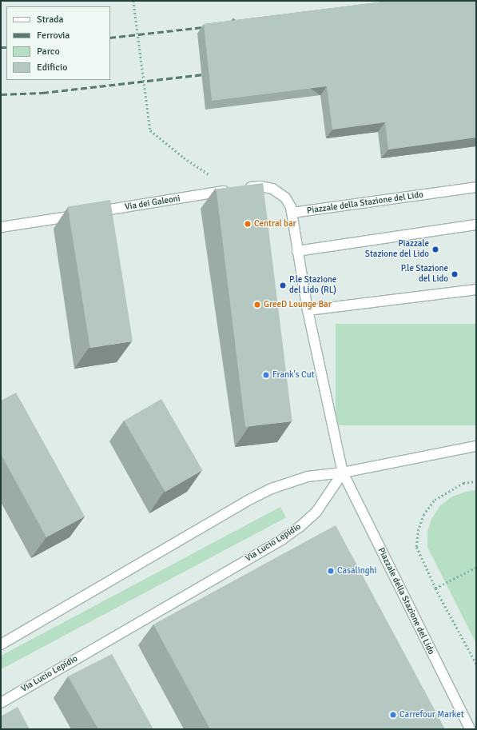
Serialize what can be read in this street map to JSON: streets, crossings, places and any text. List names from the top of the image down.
{
  "streets": {
    "street": ["Via dei Galeoni", "Piazzale della Stazione del Lido", "Via Lucio Lepidio"]
  },
  "crossings": [
    ["Piazzale della Stazione del Lido", "Via Lucio Lepidio"]
  ],
  "places": [
    "Central bar",
    "Piazzale Stazione del Lido",
    "P.le Stazione del Lido",
    "P.le Stazione del Lido (RL)",
    "GreeD Lounge Bar",
    "Frank's Cut",
    "Casalinghi",
    "Carrefour Market"
  ],
  "legend": [
    "Strada",
    "Ferrovia",
    "Parco",
    "Edificio"
  ]
}
